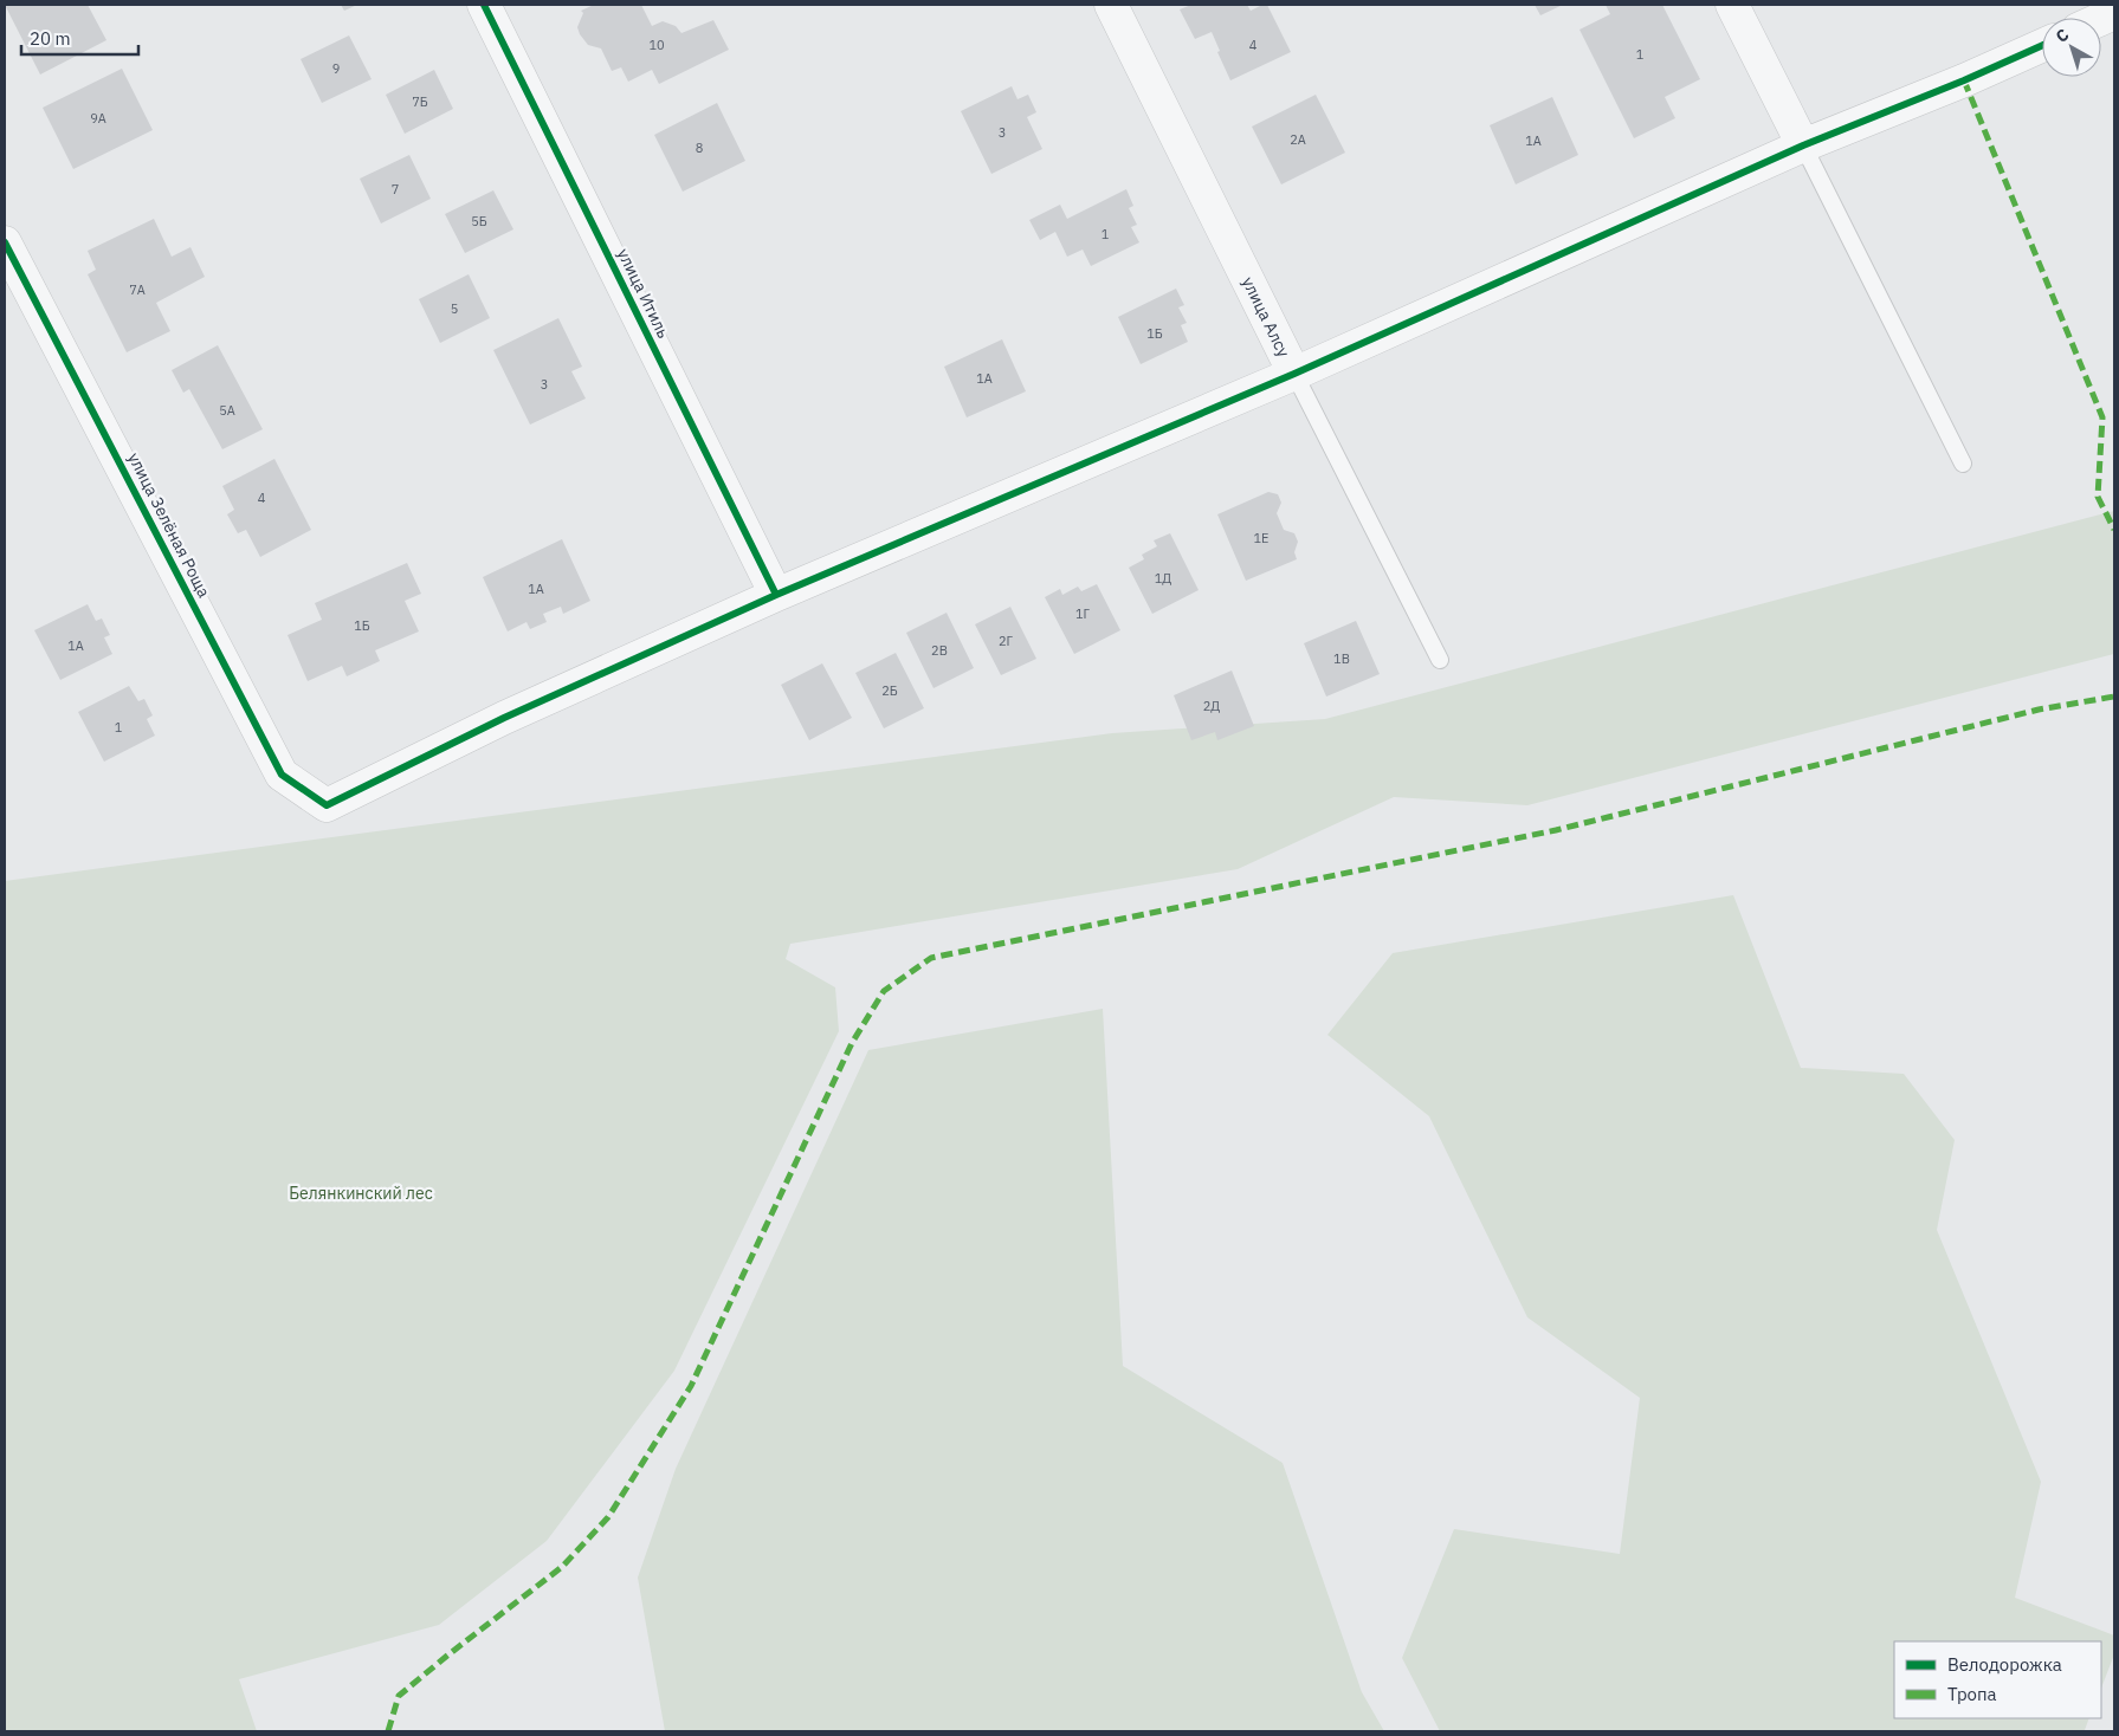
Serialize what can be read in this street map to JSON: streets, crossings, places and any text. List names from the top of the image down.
{
  "streets": {
    "street": ["улица Итиль", "улица Алсу", "улица Зелёная Роща"]
  },
  "crossings": [
    ["улица Итиль", "улица Зелёная Роща"]
  ],
  "parks": ["Белянкинский лес"],
  "house_numbers": [
    "10",
    "4",
    "1",
    "9",
    "7Б",
    "9А",
    "3",
    "2А",
    "1А",
    "8",
    "7",
    "5Б",
    "1",
    "7А",
    "5",
    "1Б",
    "1А",
    "3",
    "5А",
    "4",
    "1Е",
    "1Д",
    "1А",
    "1Г",
    "1Б",
    "2Г",
    "1А",
    "2В",
    "1В",
    "2Б",
    "2Д",
    "1"
  ],
  "legend": ["Велодорожка", "Тропа"],
  "scale_bar": "20 m",
  "north": "top left"
}
